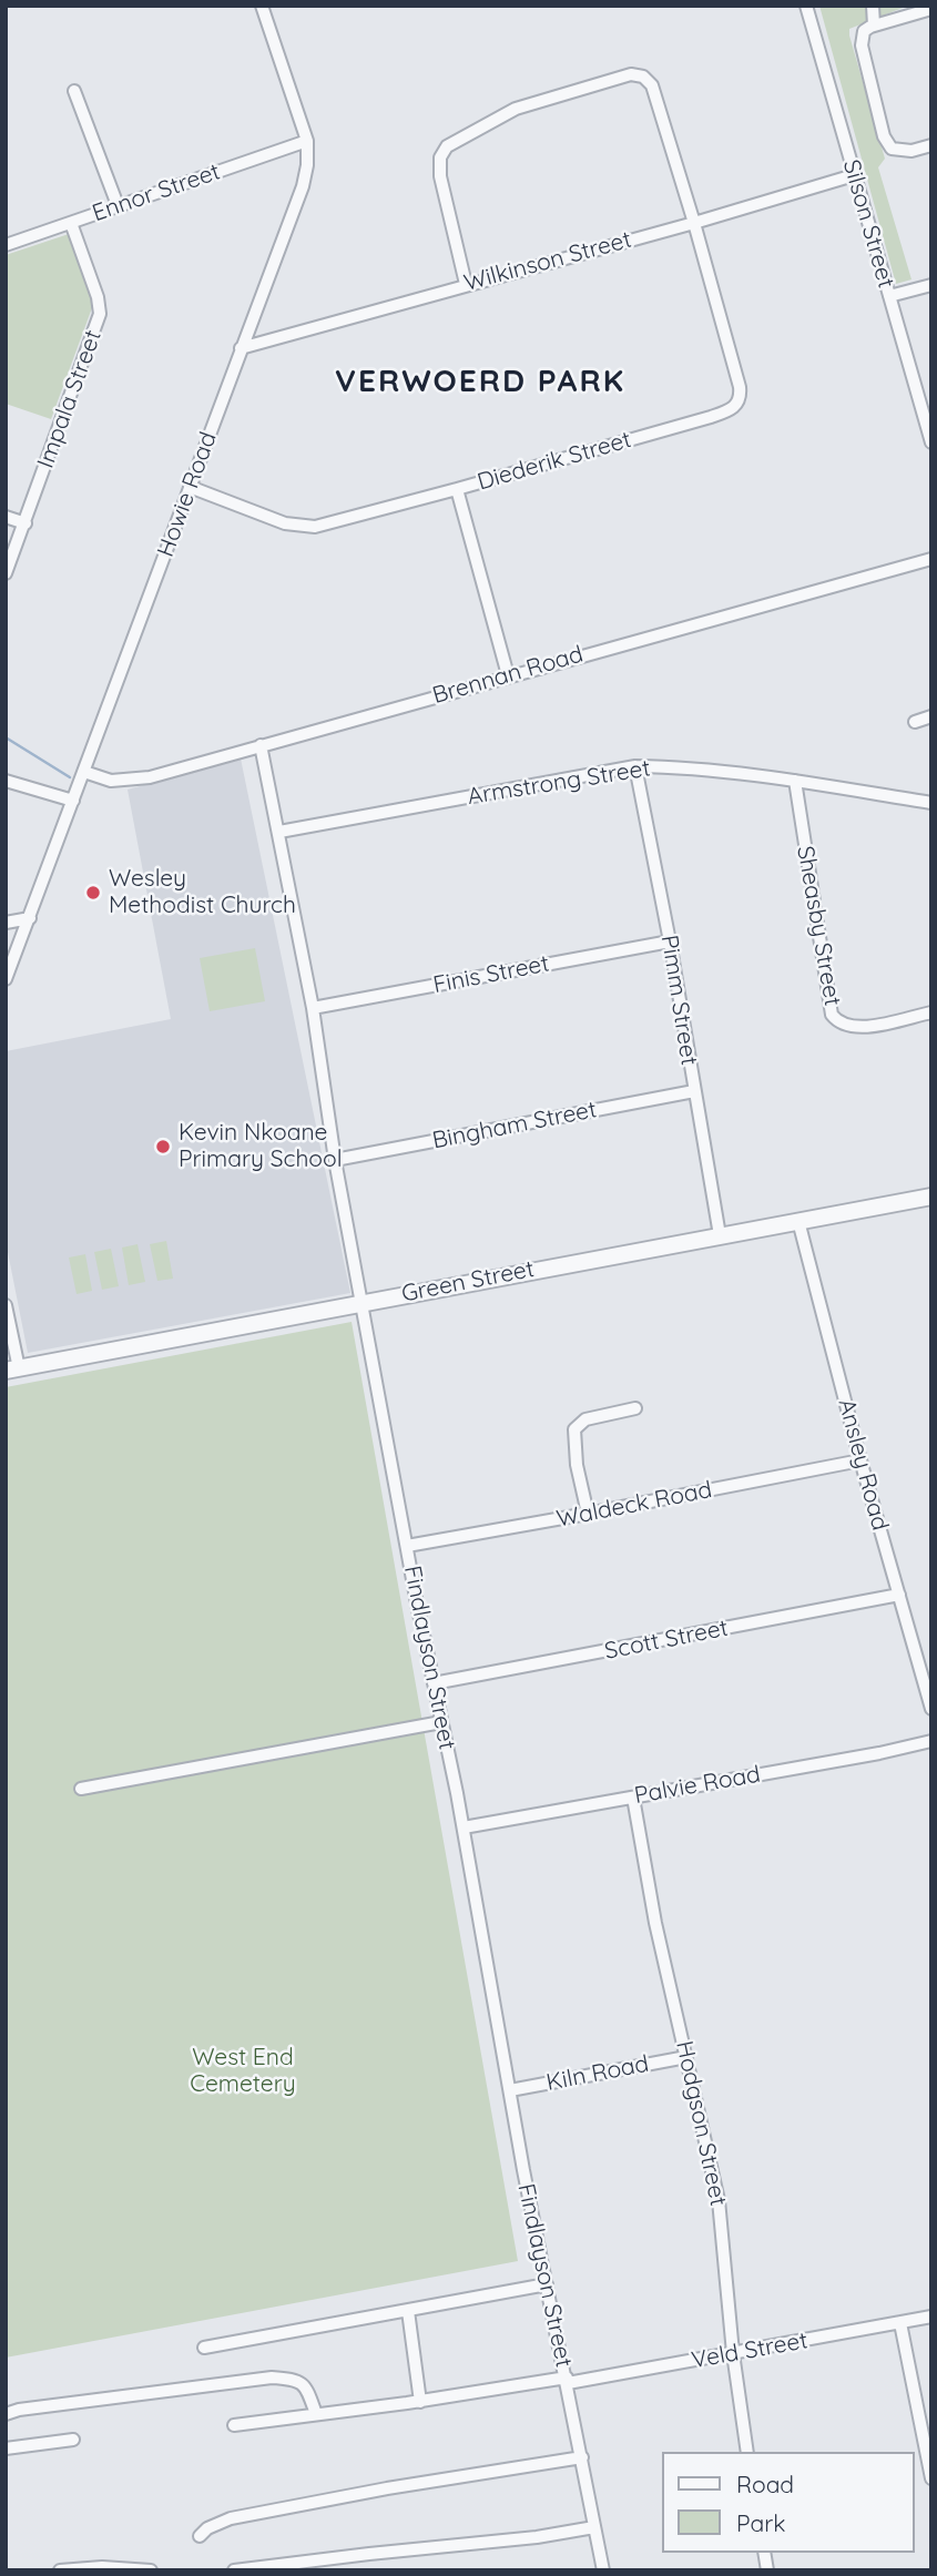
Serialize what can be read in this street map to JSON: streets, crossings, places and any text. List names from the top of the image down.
{
  "streets": {
    "street": [
      "Ennor Street",
      "Silson Street",
      "Wilkinson Street",
      "Impala Street",
      "Diederik Street",
      "Howie Road",
      "Brennan Road",
      "Armstrong Street",
      "Sheasby Street",
      "Finis Street",
      "Pimm Street",
      "Bingham Street",
      "Green Street",
      "Ansley Road",
      "Waldeck Road",
      "Scott Street",
      "Findlayson Street",
      "Palvie Road",
      "Kiln Road",
      "Hodgson Street",
      "Veld Street"
    ]
  },
  "crossings": [
    ["Ennor Street", "Impala Street"],
    ["Ennor Street", "Howie Road"],
    ["Silson Street", "Wilkinson Street"],
    ["Wilkinson Street", "Diederik Street"],
    ["Wilkinson Street", "Howie Road"],
    ["Diederik Street", "Howie Road"],
    ["Howie Road", "Brennan Road"],
    ["Brennan Road", "Findlayson Street"],
    ["Armstrong Street", "Sheasby Street"],
    ["Armstrong Street", "Pimm Street"],
    ["Armstrong Street", "Findlayson Street"],
    ["Finis Street", "Pimm Street"],
    ["Finis Street", "Findlayson Street"],
    ["Pimm Street", "Bingham Street"],
    ["Pimm Street", "Green Street"],
    ["Bingham Street", "Findlayson Street"],
    ["Green Street", "Ansley Road"],
    ["Green Street", "Findlayson Street"],
    ["Ansley Road", "Waldeck Road"],
    ["Ansley Road", "Scott Street"],
    ["Waldeck Road", "Findlayson Street"],
    ["Scott Street", "Findlayson Street"],
    ["Findlayson Street", "Palvie Road"],
    ["Findlayson Street", "Kiln Road"],
    ["Findlayson Street", "Veld Street"],
    ["Palvie Road", "Hodgson Street"],
    ["Kiln Road", "Hodgson Street"],
    ["Hodgson Street", "Veld Street"]
  ],
  "districts": ["VERWOERD PARK"],
  "parks": ["West End Cemetery"],
  "places": ["Wesley Methodist Church", "Kevin Nkoane Primary School"],
  "legend": ["Road", "Park"]
}
